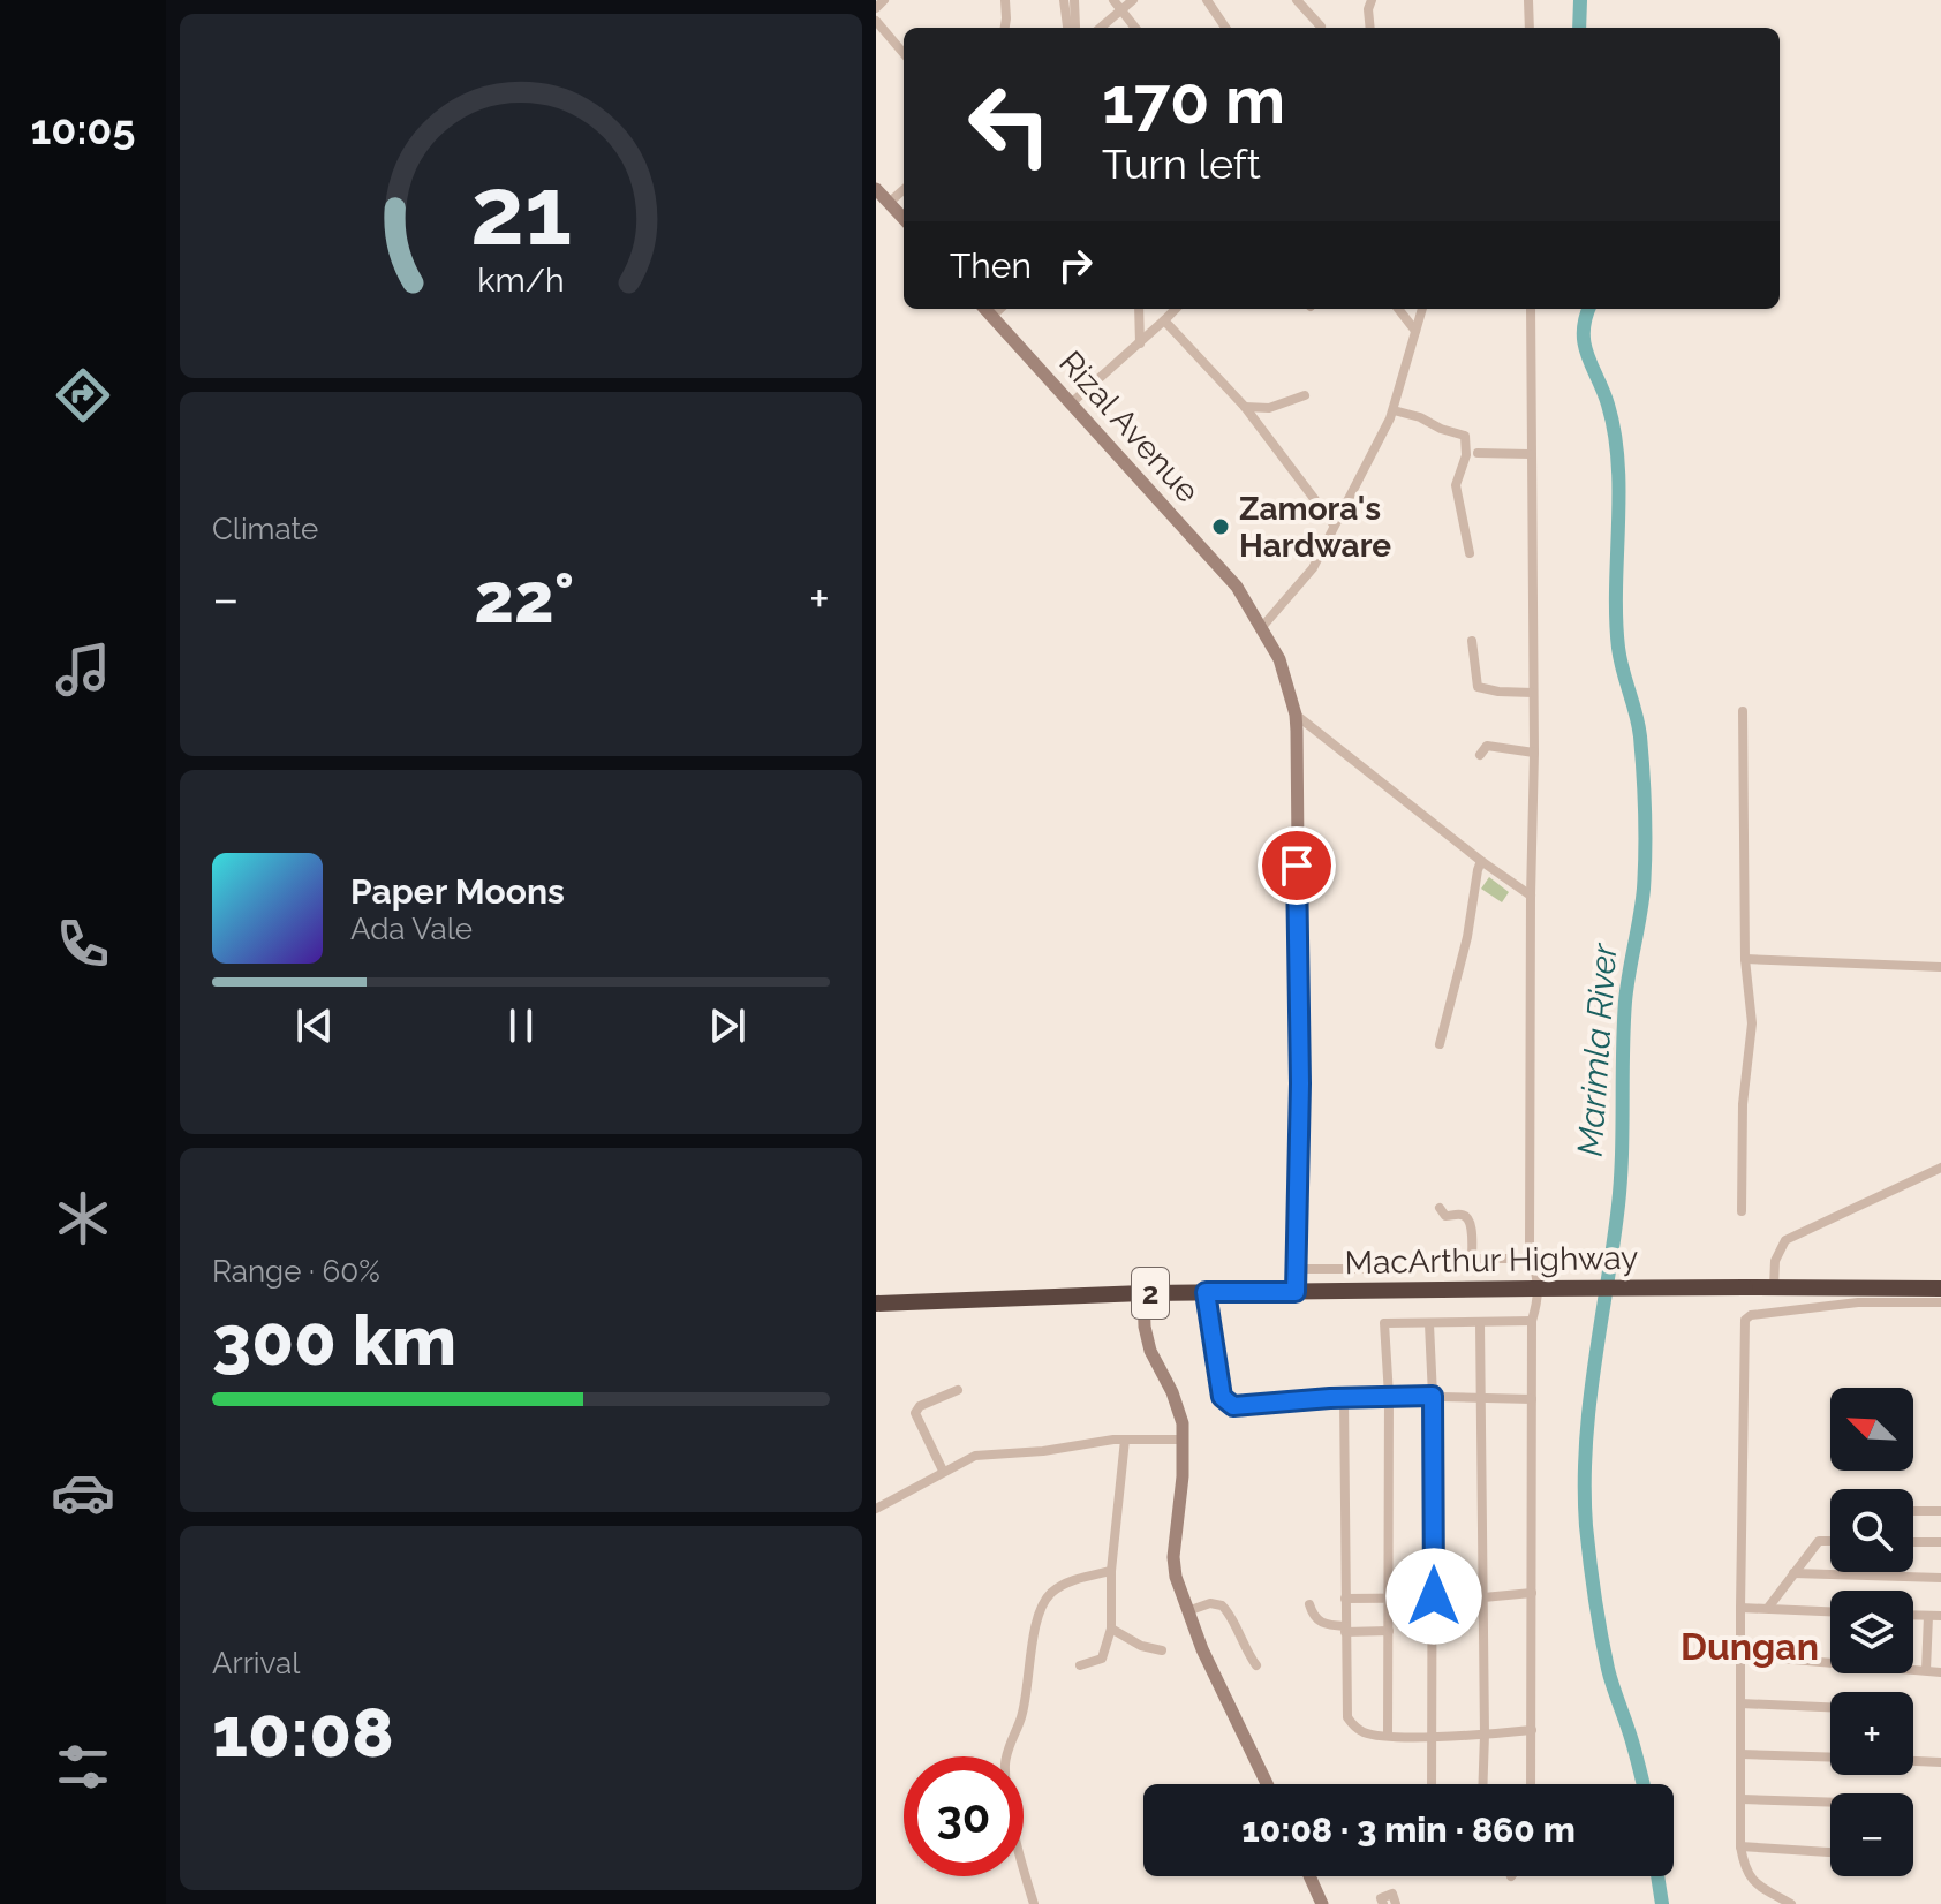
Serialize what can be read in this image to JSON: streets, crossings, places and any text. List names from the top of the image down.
{
  "streets": {
    "highway": ["MacArthur Highway", "2"],
    "street": ["Rizal Avenue"]
  },
  "crossings": [
    ["Rizal Avenue", "MacArthur Highway"]
  ],
  "districts": ["Dungan"],
  "water": ["Marimla River"],
  "places": ["Zamora's Hardware"],
  "north": "top left",
  "page": {
    "tabs": "10:05",
    "turn": ["170 m", "Turn left"],
    "then": "Then",
    "tile": [
      "Climate",
      ["Range · 60%", "300 km"],
      ["Arrival", "10:08"]
    ],
    "heat": ["−", "22°", "+"],
    "song": ["Paper Moons", "Ada Vale"],
    "map_buttons": ["+", "−"],
    "limit": "30",
    "trip": "10:08 · 3 min · 860 m",
    "gauge": ["21", "km/h"]
  }
}
